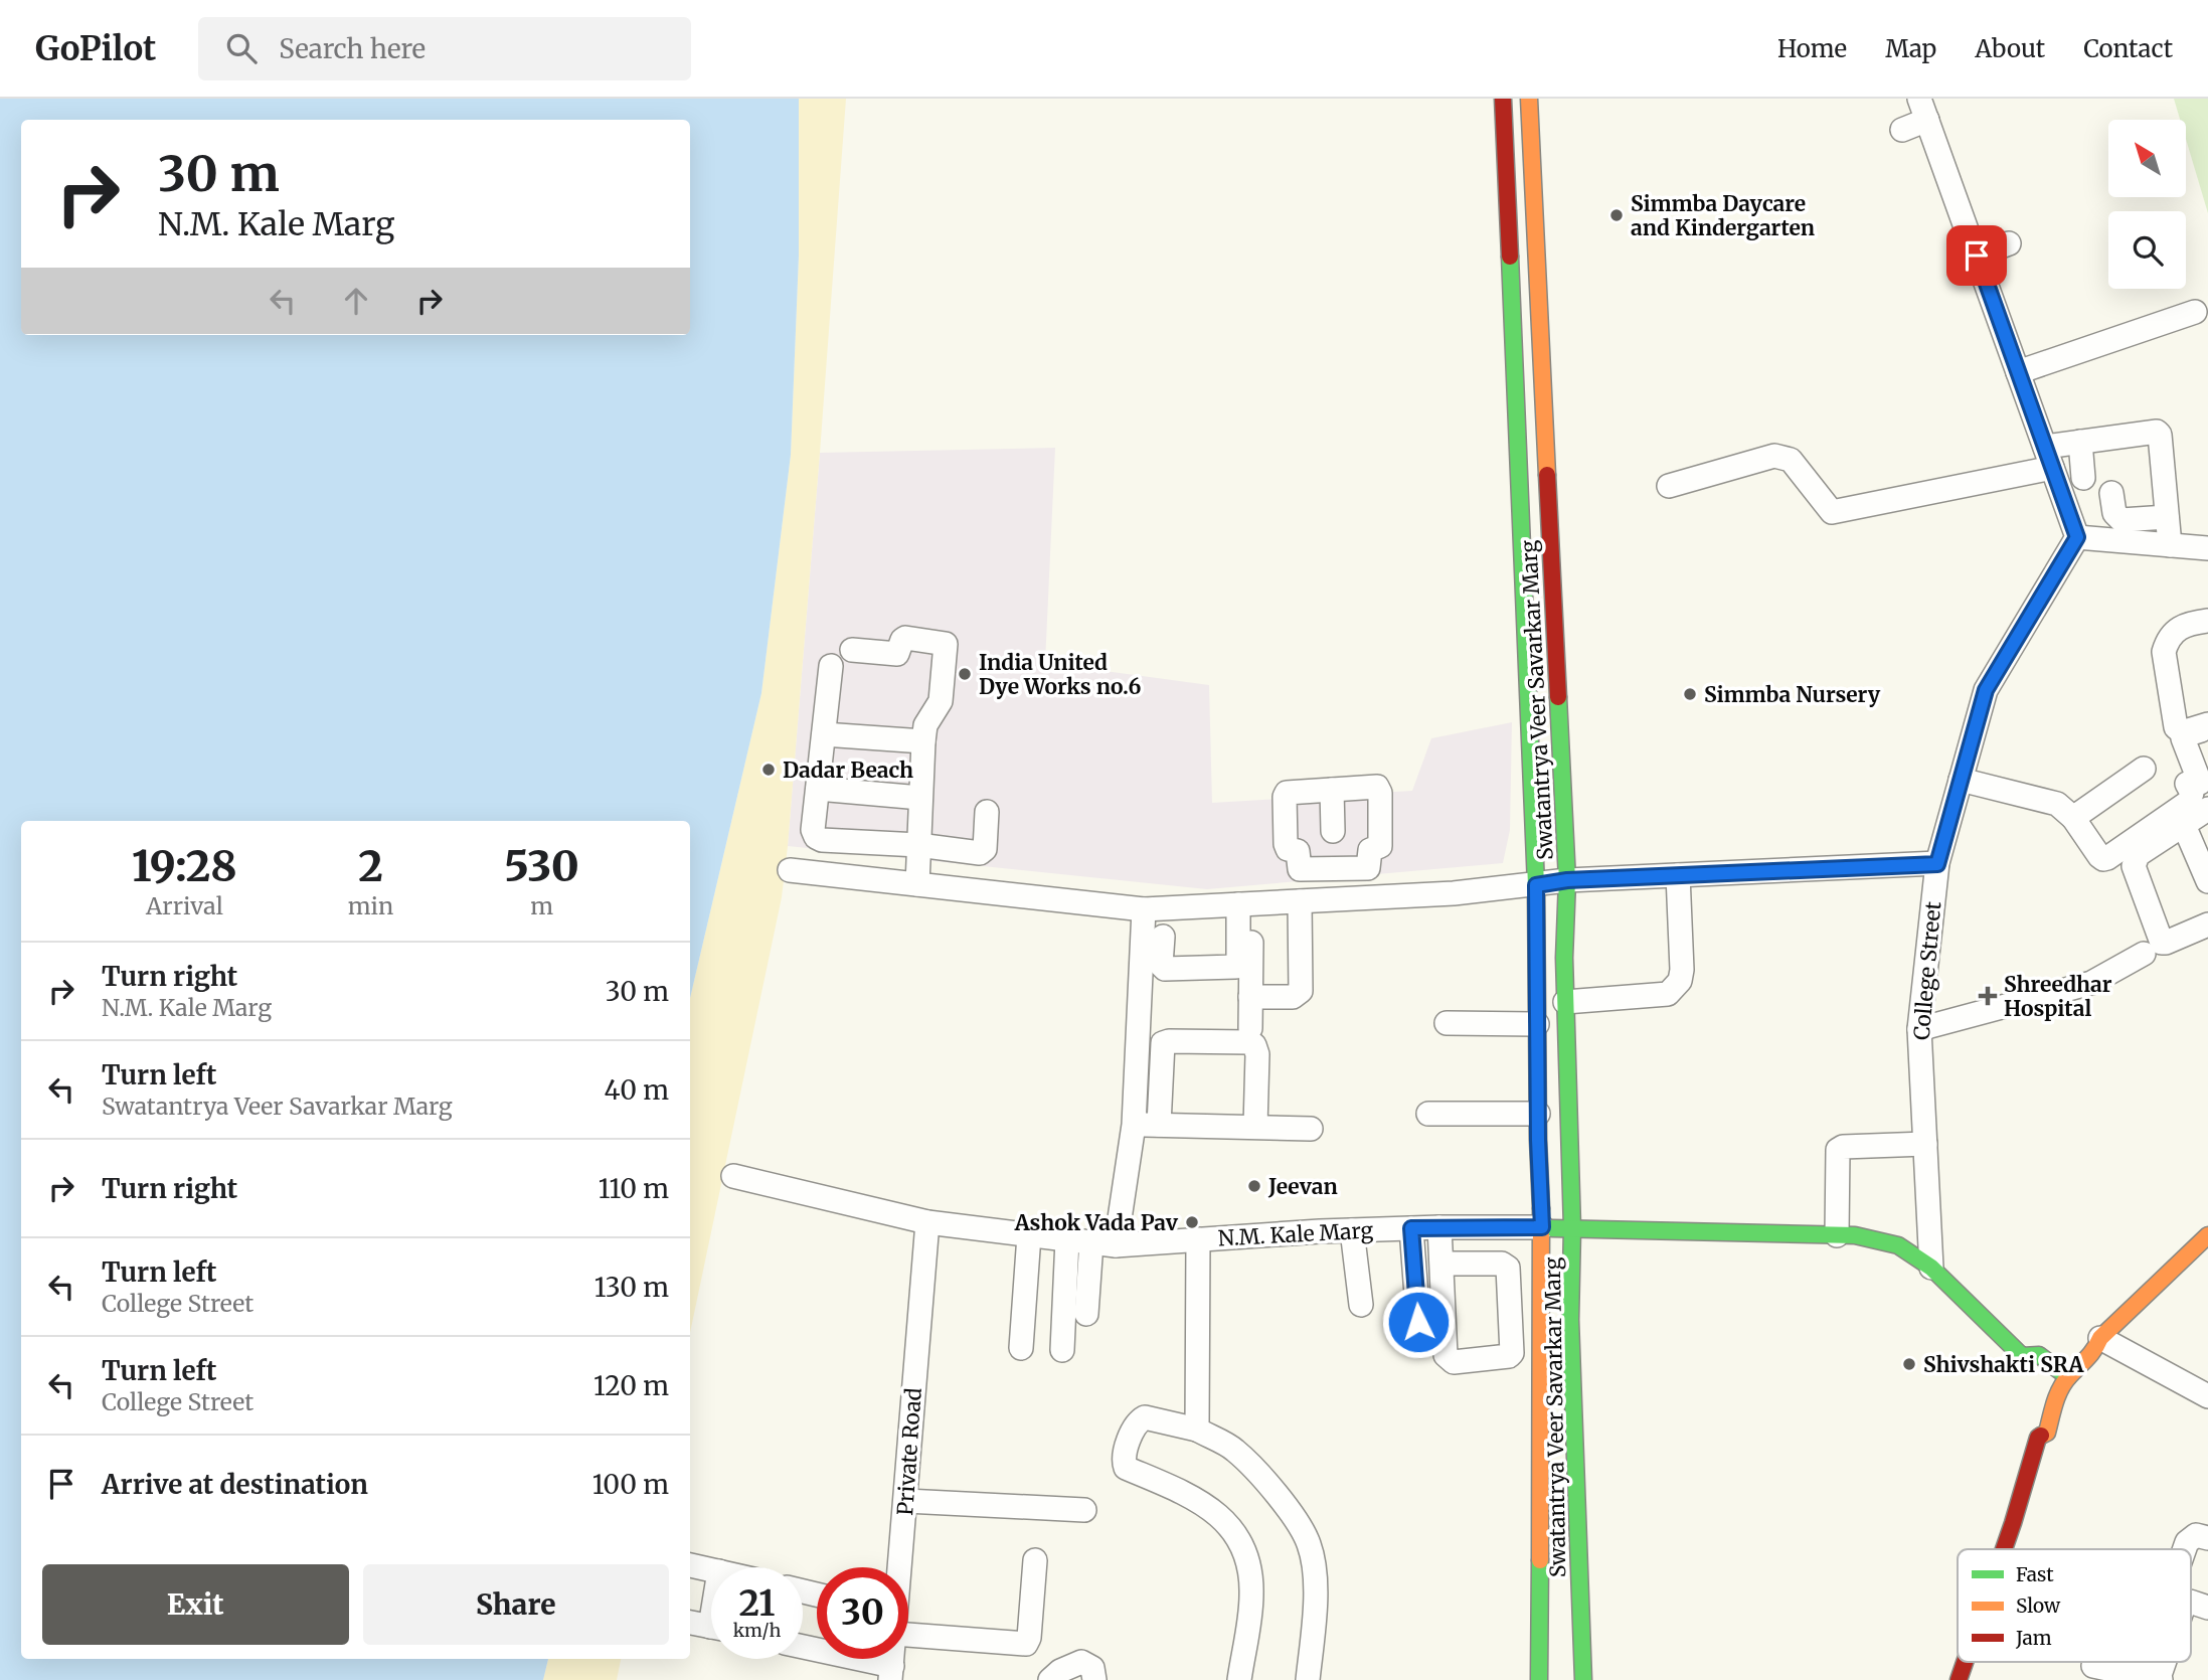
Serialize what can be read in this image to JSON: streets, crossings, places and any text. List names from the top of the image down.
{
  "streets": {
    "main road": ["Swatantrya Veer Savarkar Marg", "N.M. Kale Marg"],
    "street": ["College Street", "Private Road"]
  },
  "crossings": [
    ["Swatantrya Veer Savarkar Marg", "N.M. Kale Marg"],
    ["College Street", "N.M. Kale Marg"],
    ["N.M. Kale Marg", "Private Road"]
  ],
  "places": {
    "other": [
      "Simmba Daycare and Kindergarten",
      "India United Dye Works no.6",
      "Simmba Nursery",
      "Dadar Beach",
      "Jeevan",
      "Ashok Vada Pav",
      "Shivshakti SRA"
    ],
    "health": ["Shreedhar Hospital"]
  },
  "legend": ["Fast", "Slow", "Jam"],
  "north": "top left",
  "page": {
    "header": "GoPilot",
    "search": "Search here",
    "nav": [
      "Home",
      "Map",
      "About",
      "Contact"
    ],
    "turn": ["30 m", "N.M. Kale Marg"],
    "eta": [
      "19:28",
      "Arrival",
      "2",
      "min",
      "530",
      "m"
    ],
    "list": [
      {
        "name": "Turn right",
        "note": "N.M. Kale Marg",
        "value": "30 m"
      },
      {
        "name": "Turn left",
        "note": "Swatantrya Veer Savarkar Marg",
        "value": "40 m"
      },
      {
        "name": "Turn right",
        "value": "110 m"
      },
      {
        "name": "Turn left",
        "note": "College Street",
        "value": "130 m"
      },
      {
        "name": "Turn left",
        "note": "College Street",
        "value": "120 m"
      },
      {
        "name": "Arrive at destination",
        "value": "100 m"
      }
    ],
    "buttons": ["Exit", "Share"],
    "speed": "21 km/h",
    "limit": "30"
  }
}
